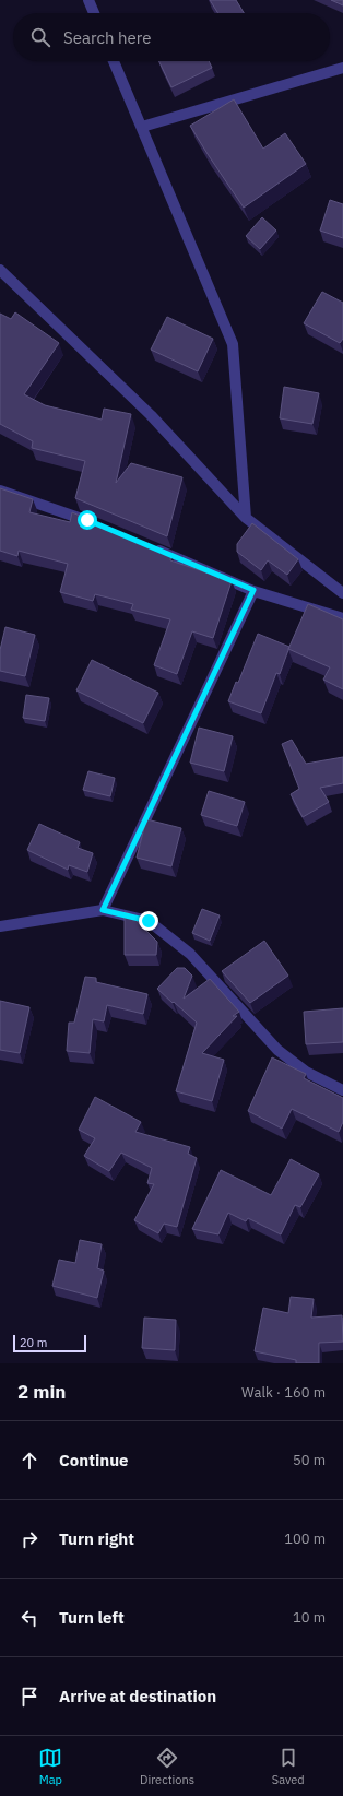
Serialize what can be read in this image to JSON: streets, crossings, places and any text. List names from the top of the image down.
{
  "scale_bar": "20 m",
  "page": {
    "search": "Search here",
    "scale": "20 m",
    "heading": ["2 min", "Walk · 160 m"],
    "list": [
      ["Continue", "50 m"],
      ["Turn right", "100 m"],
      ["Turn left", "10 m"],
      "Arrive at destination"
    ],
    "nav": ["Map", "Directions", "Saved"]
  }
}
